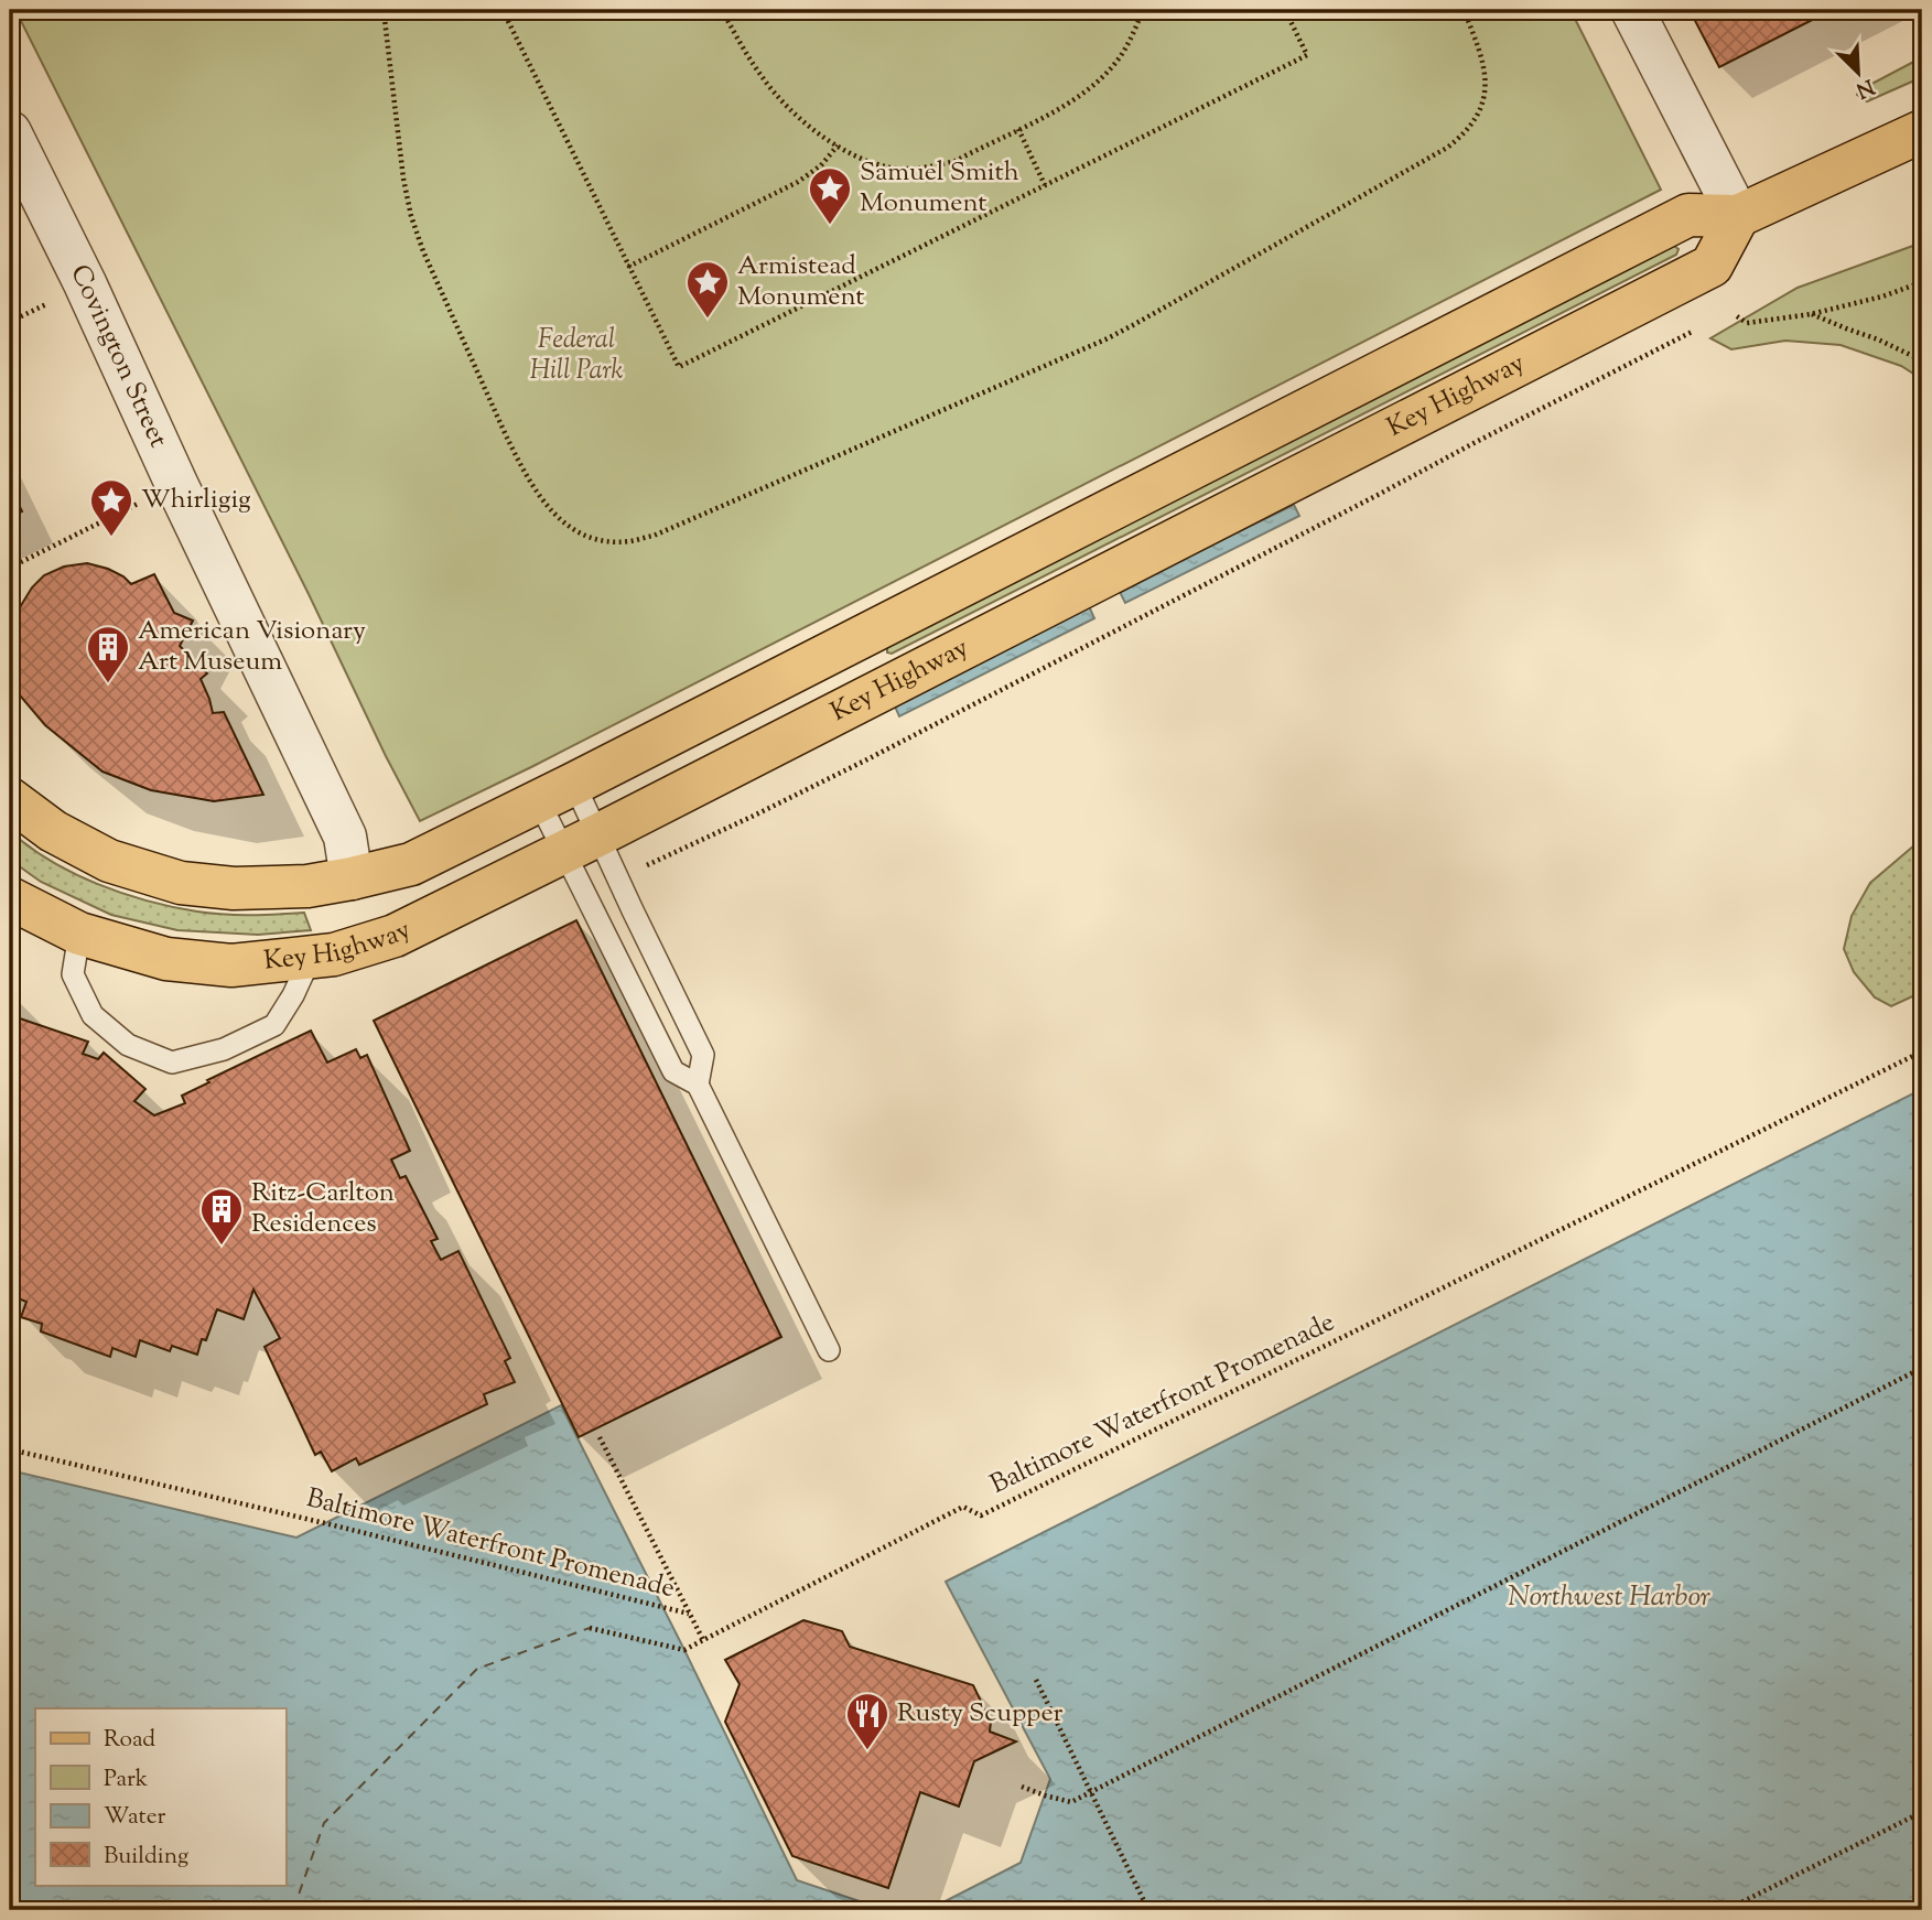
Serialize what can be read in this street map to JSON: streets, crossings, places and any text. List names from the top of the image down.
{
  "streets": {
    "main road": ["Key Highway"],
    "street": ["Covington Street"],
    "path": ["Baltimore Waterfront Promenade"]
  },
  "crossings": [
    ["Covington Street", "Key Highway"]
  ],
  "water": ["Northwest Harbor"],
  "parks": ["Federal Hill Park"],
  "places": {
    "place": ["Samuel Smith Monument", "Armistead Monument", "Whirligig"],
    "building": ["American Visionary Art Museum", "Ritz-Carlton Residences"],
    "restaurant": ["Rusty Scupper"]
  },
  "legend": [
    "Road",
    "Park",
    "Water",
    "Building"
  ],
  "north": "bottom right"
}
